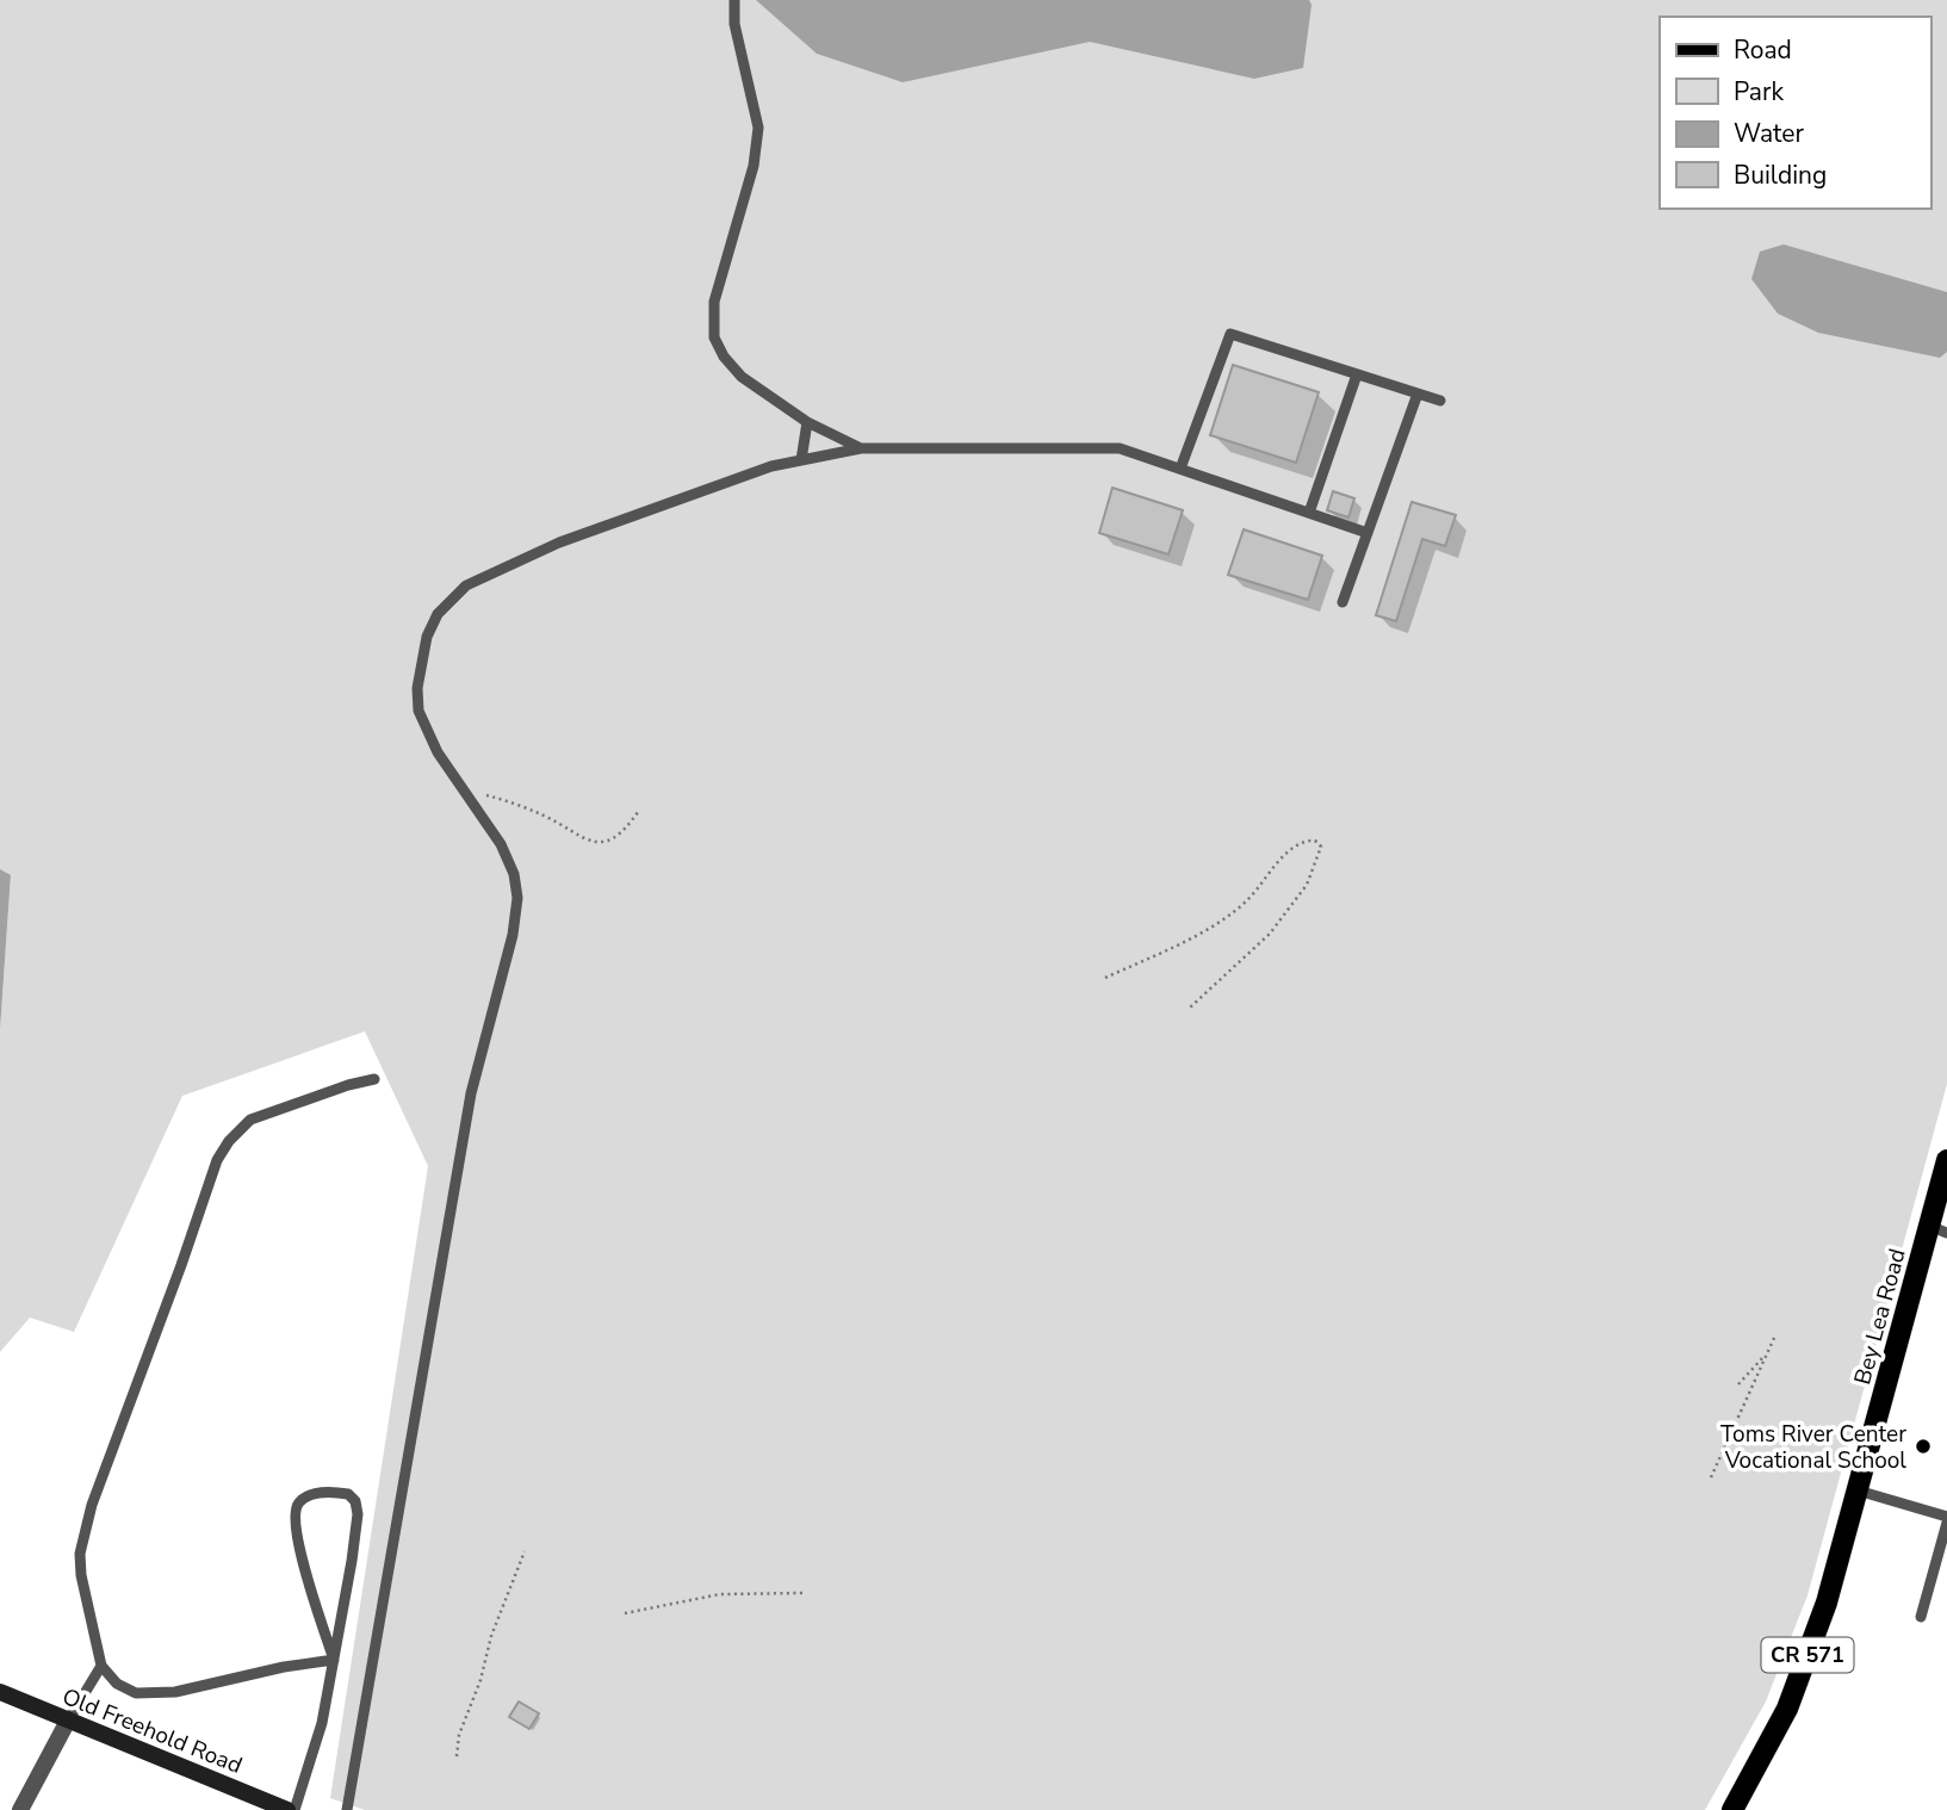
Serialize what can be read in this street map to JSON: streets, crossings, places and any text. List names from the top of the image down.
{
  "streets": {
    "main road": ["Bey Lea Road", "CR 571", "Old Freehold Road"]
  },
  "places": ["Toms River Center Vocational School"],
  "legend": [
    "Road",
    "Park",
    "Water",
    "Building"
  ]
}
